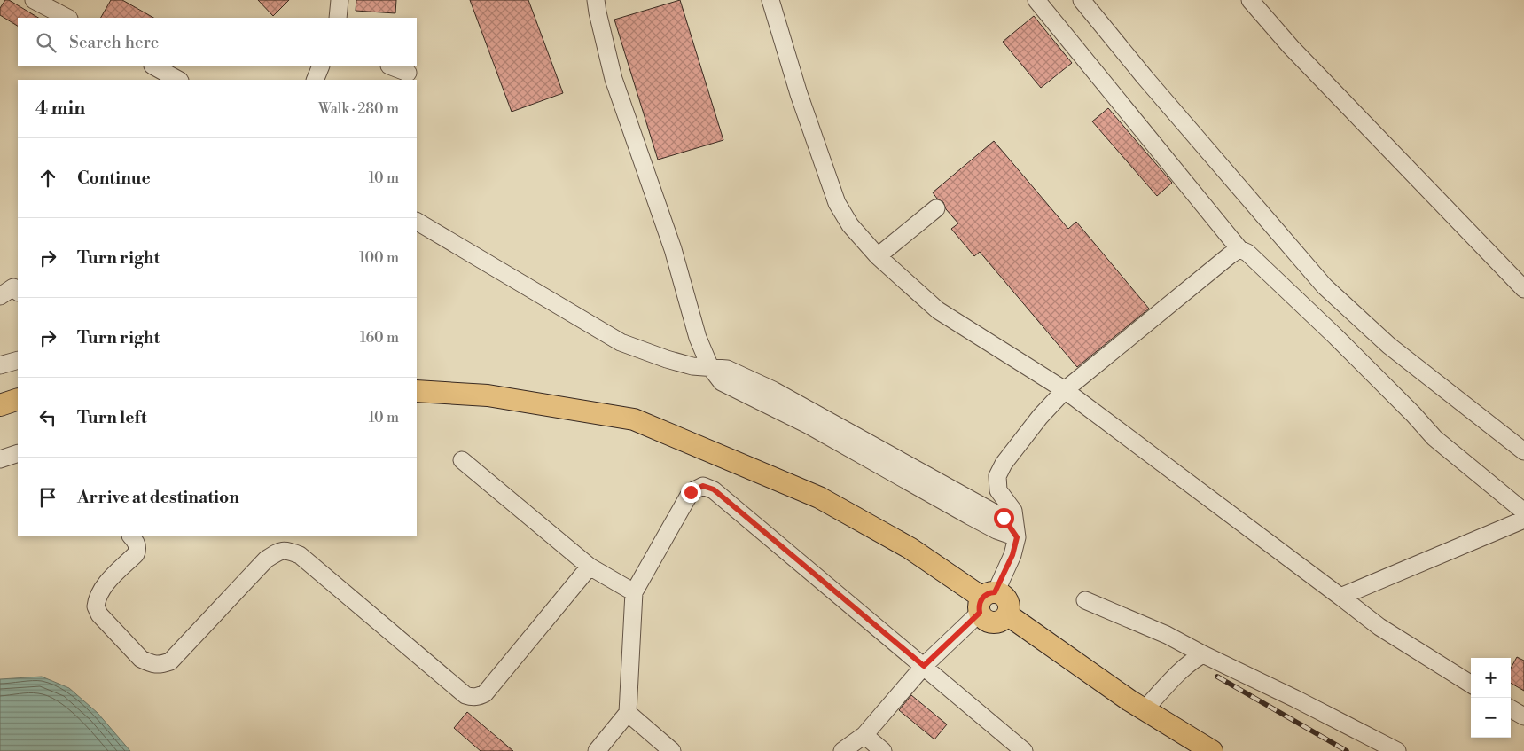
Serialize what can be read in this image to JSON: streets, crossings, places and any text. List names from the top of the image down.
{
  "page": {
    "search": "Search here",
    "heading": ["4 min", "Walk · 280 m"],
    "list": [
      ["Continue", "10 m"],
      ["Turn right", "100 m"],
      ["Turn right", "160 m"],
      ["Turn left", "10 m"],
      "Arrive at destination"
    ],
    "map_buttons": ["+", "−"]
  }
}
